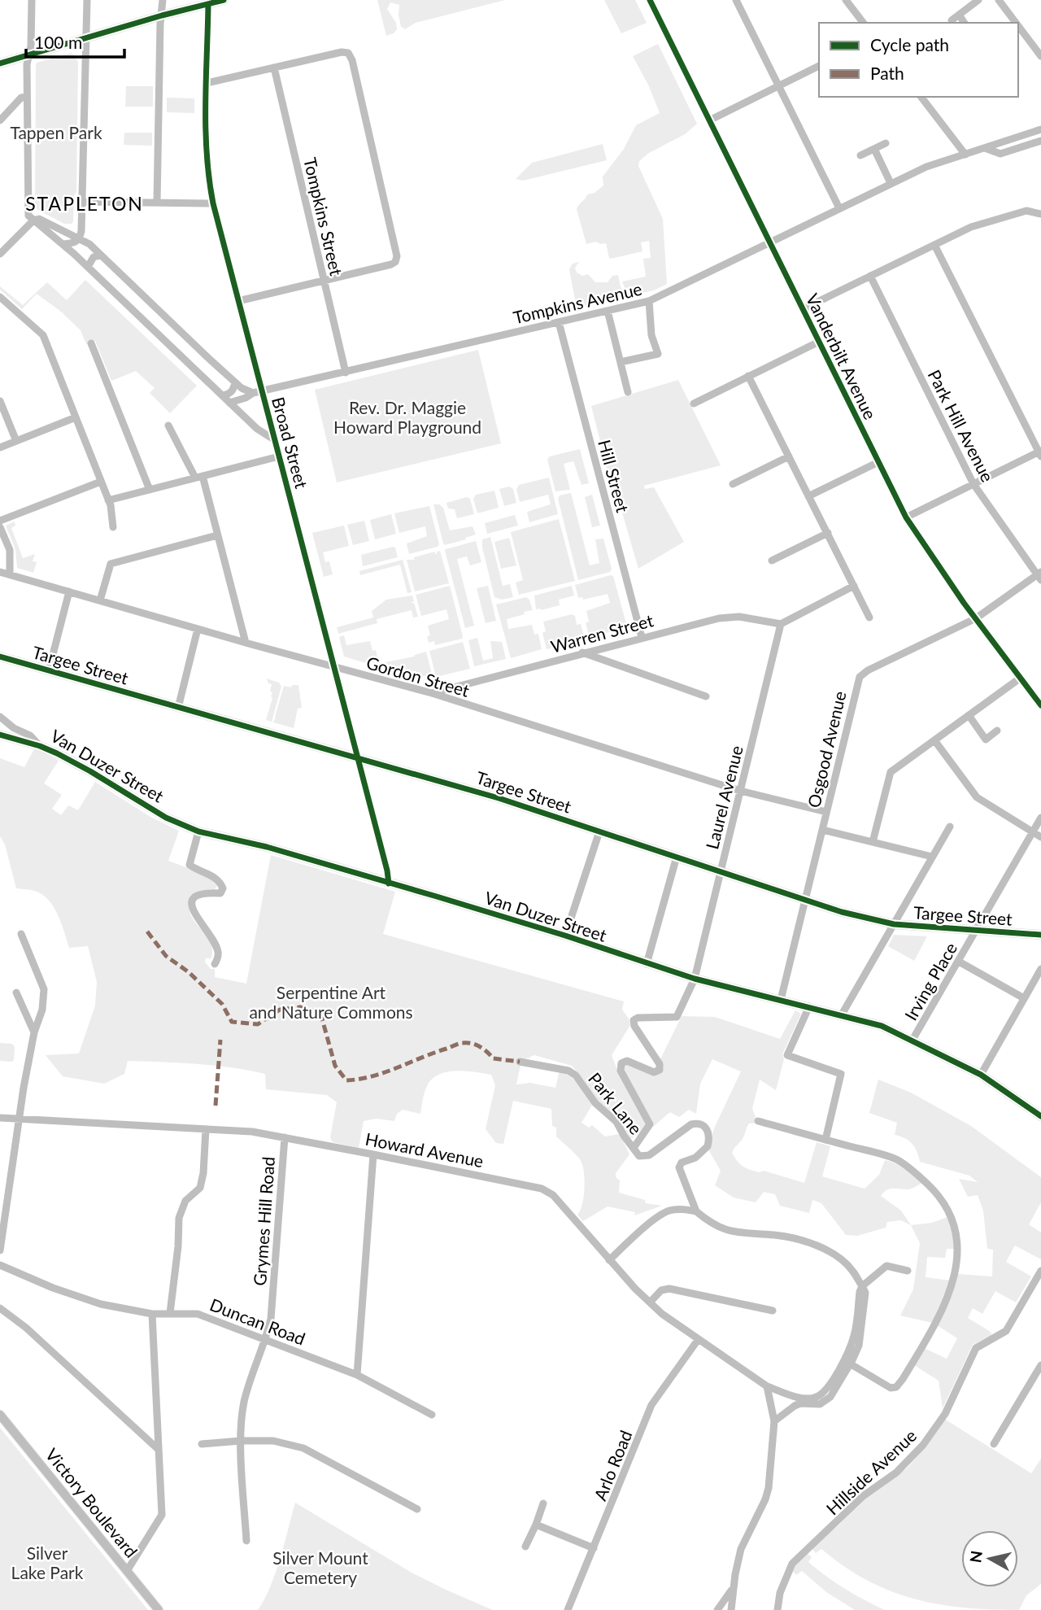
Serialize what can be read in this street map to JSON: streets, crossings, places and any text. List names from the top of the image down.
{
  "streets": {
    "main road": ["Targee Street", "Van Duzer Street", "Victory Boulevard"],
    "street": [
      "Tompkins Street",
      "Tompkins Avenue",
      "Vanderbilt Avenue",
      "Park Hill Avenue",
      "Broad Street",
      "Hill Street",
      "Warren Street",
      "Gordon Street",
      "Osgood Avenue",
      "Laurel Avenue",
      "Irving Place",
      "Park Lane",
      "Howard Avenue",
      "Grymes Hill Road",
      "Duncan Road",
      "Arlo Road",
      "Hillside Avenue"
    ]
  },
  "crossings": [
    ["Tompkins Street", "Tompkins Avenue"],
    ["Tompkins Avenue", "Vanderbilt Avenue"],
    ["Tompkins Avenue", "Broad Street"],
    ["Tompkins Avenue", "Hill Street"],
    ["Vanderbilt Avenue", "Osgood Avenue"],
    ["Park Hill Avenue", "Osgood Avenue"],
    ["Broad Street", "Targee Street"],
    ["Broad Street", "Gordon Street"],
    ["Broad Street", "Van Duzer Street"],
    ["Hill Street", "Warren Street"],
    ["Warren Street", "Gordon Street"],
    ["Warren Street", "Laurel Avenue"],
    ["Targee Street", "Osgood Avenue"],
    ["Targee Street", "Laurel Avenue"],
    ["Targee Street", "Irving Place"],
    ["Gordon Street", "Osgood Avenue"],
    ["Gordon Street", "Laurel Avenue"],
    ["Osgood Avenue", "Van Duzer Street"],
    ["Van Duzer Street", "Laurel Avenue"],
    ["Van Duzer Street", "Irving Place"],
    ["Laurel Avenue", "Park Lane"],
    ["Howard Avenue", "Grymes Hill Road"],
    ["Howard Avenue", "Arlo Road"],
    ["Grymes Hill Road", "Duncan Road"]
  ],
  "districts": ["STAPLETON"],
  "parks": [
    "Tappen Park",
    "Rev. Dr. Maggie Howard Playground",
    "Serpentine Art and Nature Commons",
    "Silver Lake Park",
    "Silver Mount Cemetery"
  ],
  "legend": ["Cycle path", "Path"],
  "scale_bar": "100 m",
  "north": "left"
}
